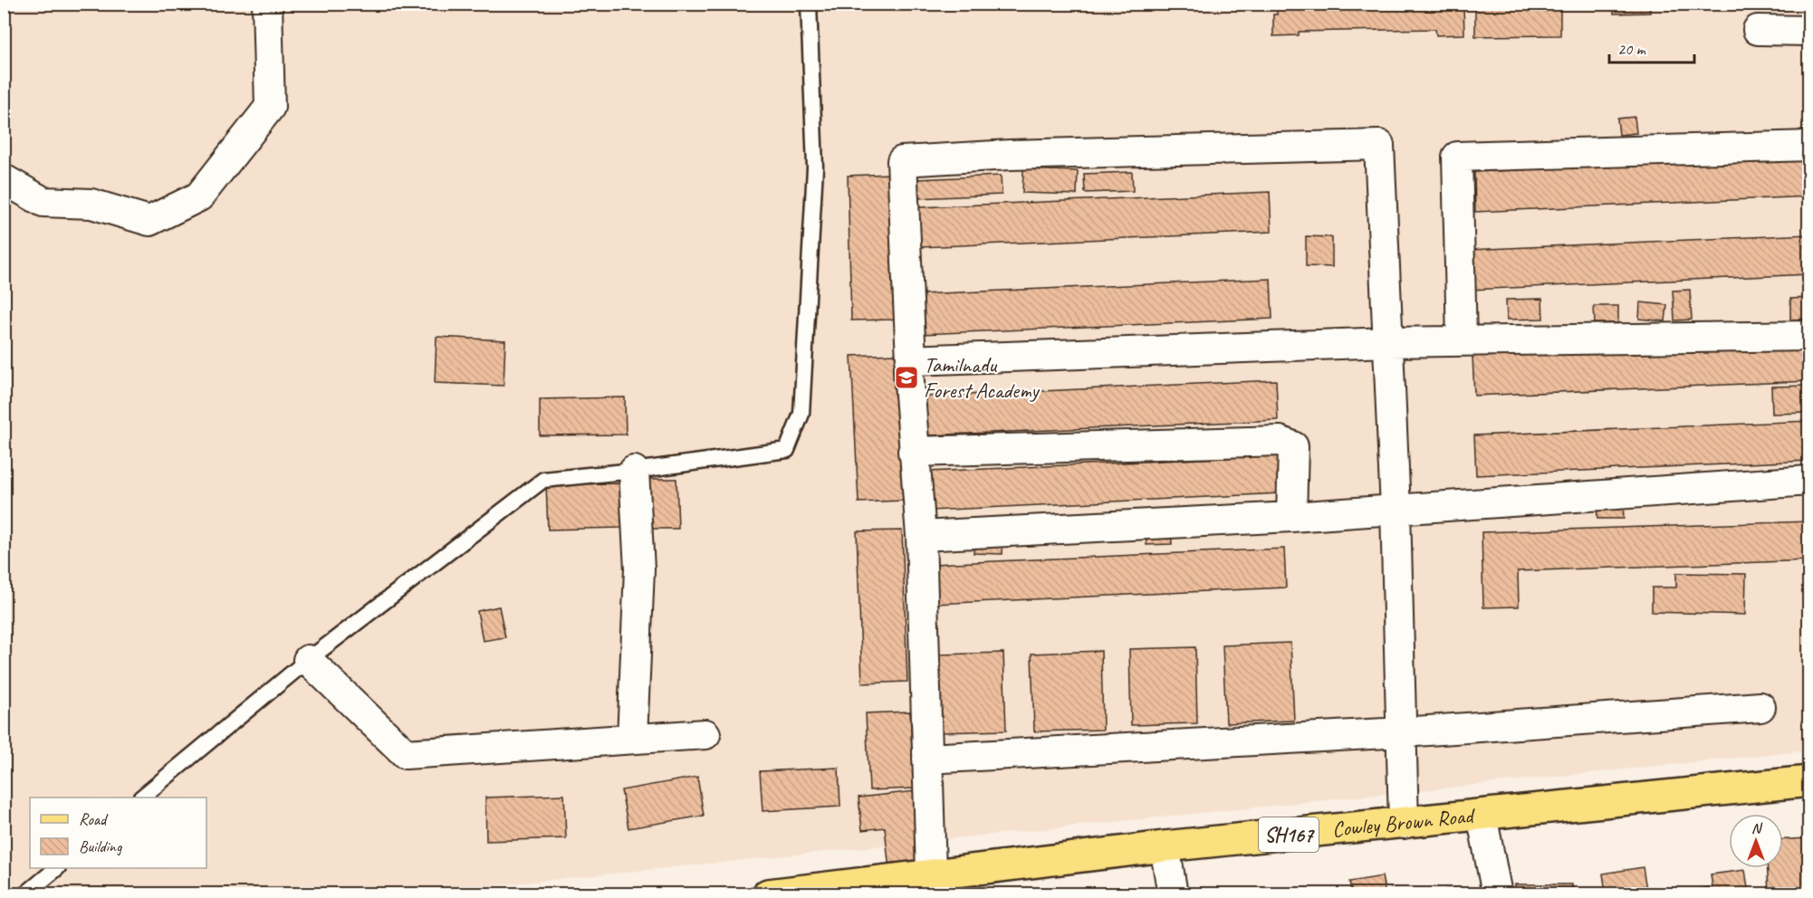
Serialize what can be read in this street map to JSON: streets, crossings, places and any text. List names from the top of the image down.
{
  "streets": {
    "main road": ["Cowley Brown Road", "SH167"]
  },
  "places": {
    "school or university": ["Tamilnadu Forest Academy"]
  },
  "legend": ["Road", "Building"],
  "scale_bar": "20 m",
  "north": "top"
}
